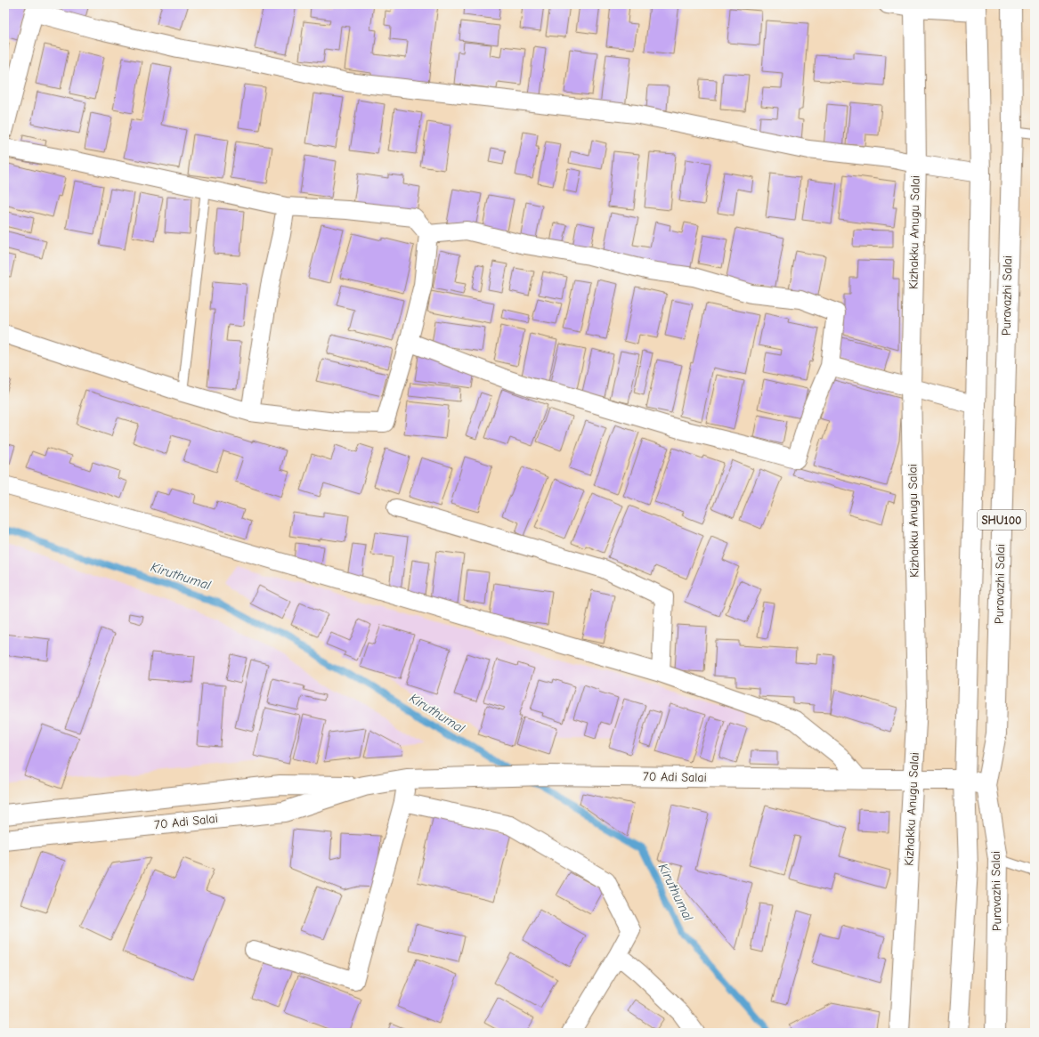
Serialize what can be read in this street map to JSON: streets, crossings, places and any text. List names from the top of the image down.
{
  "streets": {
    "main road": [
      "Kizhakku Anugu Salai",
      "Puravazhi Salai",
      "SHU100",
      "70 Adi Salai"
    ]
  },
  "crossings": [
    ["Kizhakku Anugu Salai", "70 Adi Salai"],
    ["Puravazhi Salai", "70 Adi Salai"],
    ["SHU100", "70 Adi Salai"]
  ],
  "water": ["Kiruthumal"]
}
